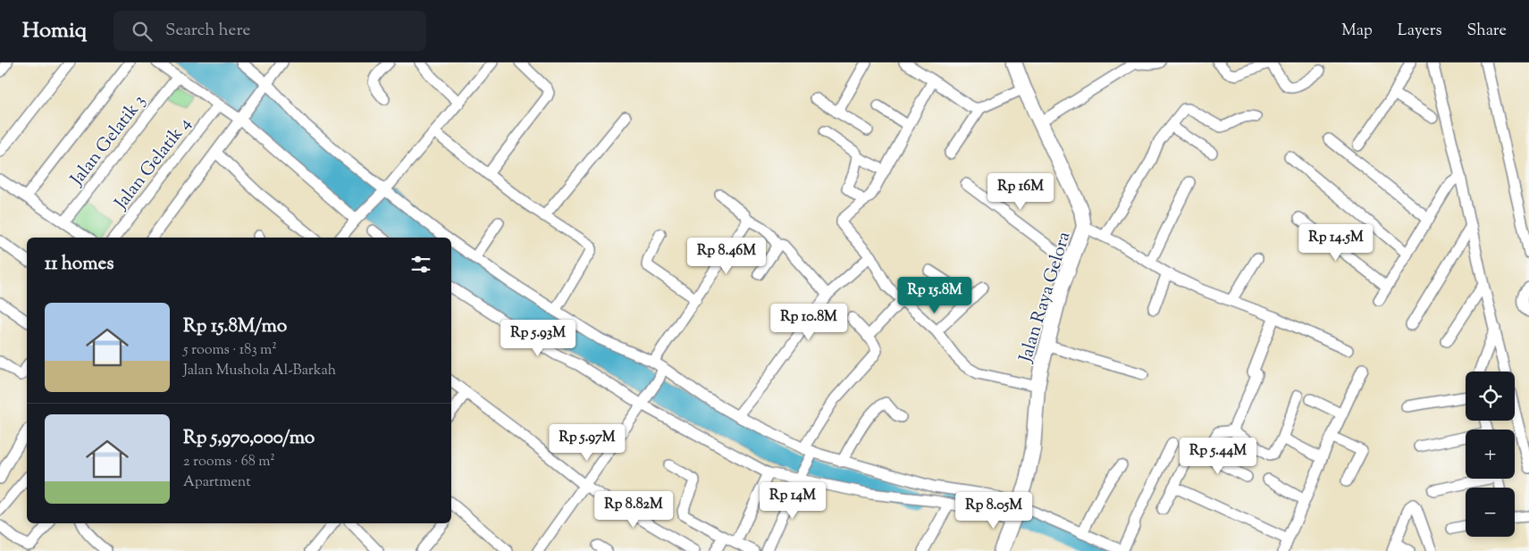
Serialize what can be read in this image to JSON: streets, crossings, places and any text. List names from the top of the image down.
{
  "streets": {
    "street": ["Jalan Gelatik 3", "Jalan Gelatik 4", "Jalan Raya Gelora"]
  },
  "page": {
    "header": "Homiq",
    "search": "Search here",
    "nav": ["Map", "Layers", "Share"],
    "price": [
      "Rp 16M",
      "Rp 14.5M",
      "Rp 8.46M",
      "Rp 15.8M",
      "Rp 10.8M",
      "Rp 5.93M",
      "Rp 5.97M",
      "Rp 5.44M",
      "Rp 14M",
      "Rp 8.82M",
      "Rp 8.05M"
    ],
    "heading": "11 homes",
    "list": [
      {
        "name": "Rp 15.8M/mo",
        "note": "5 rooms · 183 m² · Jalan Mushola Al-Barkah"
      },
      {
        "name": "Rp 5,970,000/mo",
        "note": "2 rooms · 68 m² · Apartment"
      }
    ],
    "map_buttons": ["+", "−"]
  }
}
